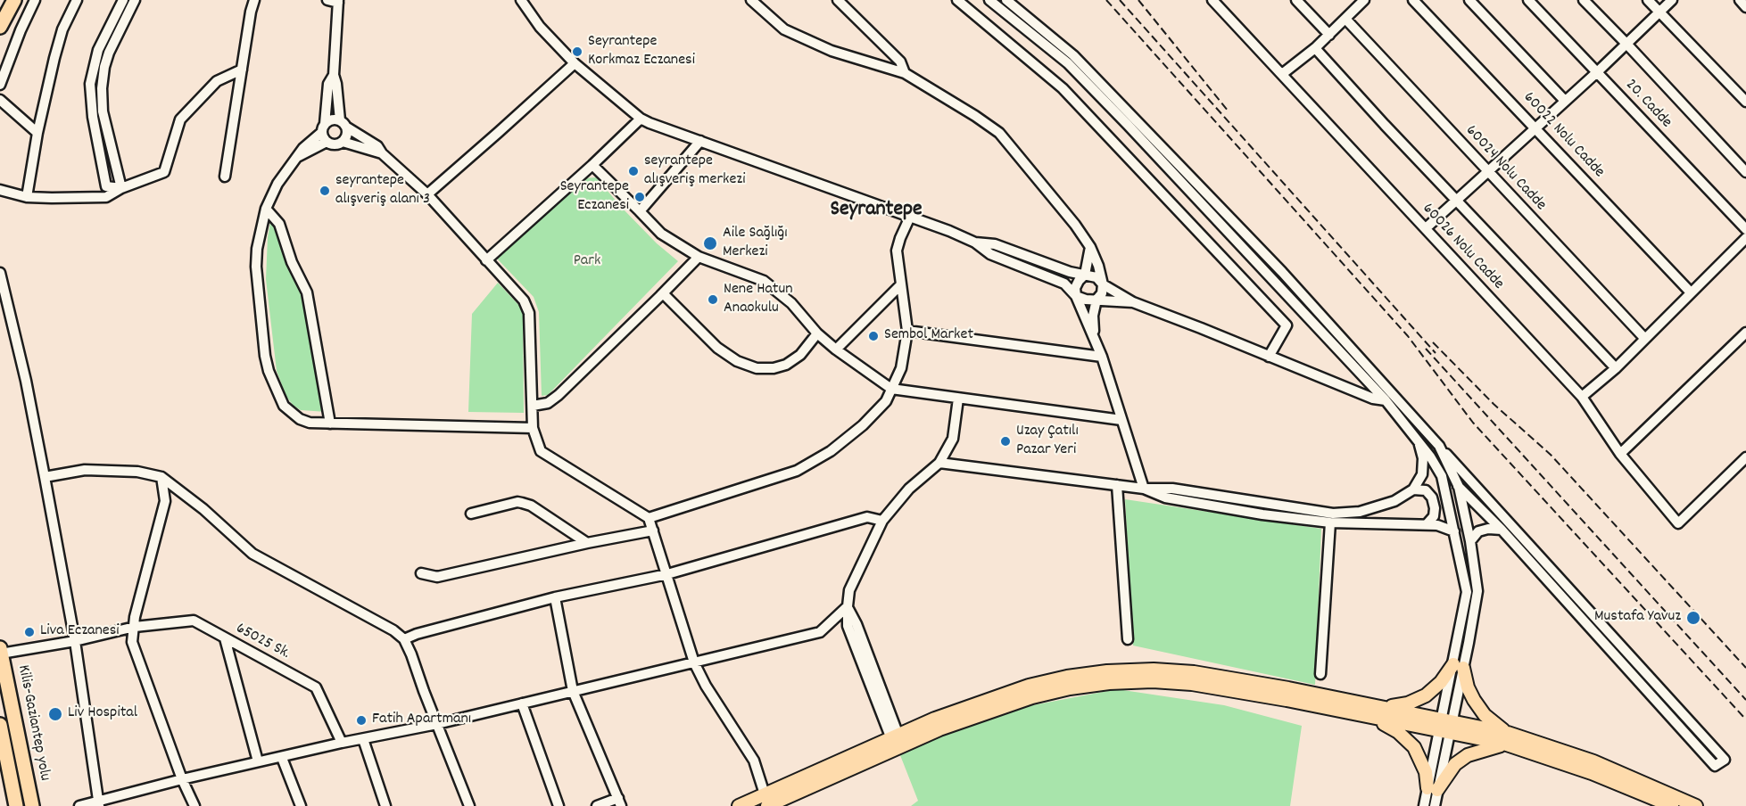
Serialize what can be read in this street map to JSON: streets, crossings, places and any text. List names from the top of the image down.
{
  "streets": {
    "highway": ["Kilis-Gaziantep yolu"],
    "street": [
      "20. Cadde",
      "60022 Nolu Cadde",
      "60024 Nolu Cadde",
      "60026 Nolu Cadde",
      "65025 Sk."
    ]
  },
  "crossings": [
    ["65025 Sk.", "Kilis-Gaziantep yolu"]
  ],
  "districts": ["Seyrantepe"],
  "parks": ["Park"],
  "places": [
    "Seyrantepe Korkmaz Eczanesi",
    "seyrantepe alışveriş merkezi",
    "seyrantepe alışveriş alanı 3",
    "Seyrantepe Eczanesi",
    "Aile Sağlığı Merkezi",
    "Nene Hatun Anaokulu",
    "Sembol Market",
    "Uzay Çatılı Pazar Yeri",
    "Mustafa Yavuz",
    "Liva Eczanesi",
    "Liv Hospital",
    "Fatih Apartmanı"
  ]
}
